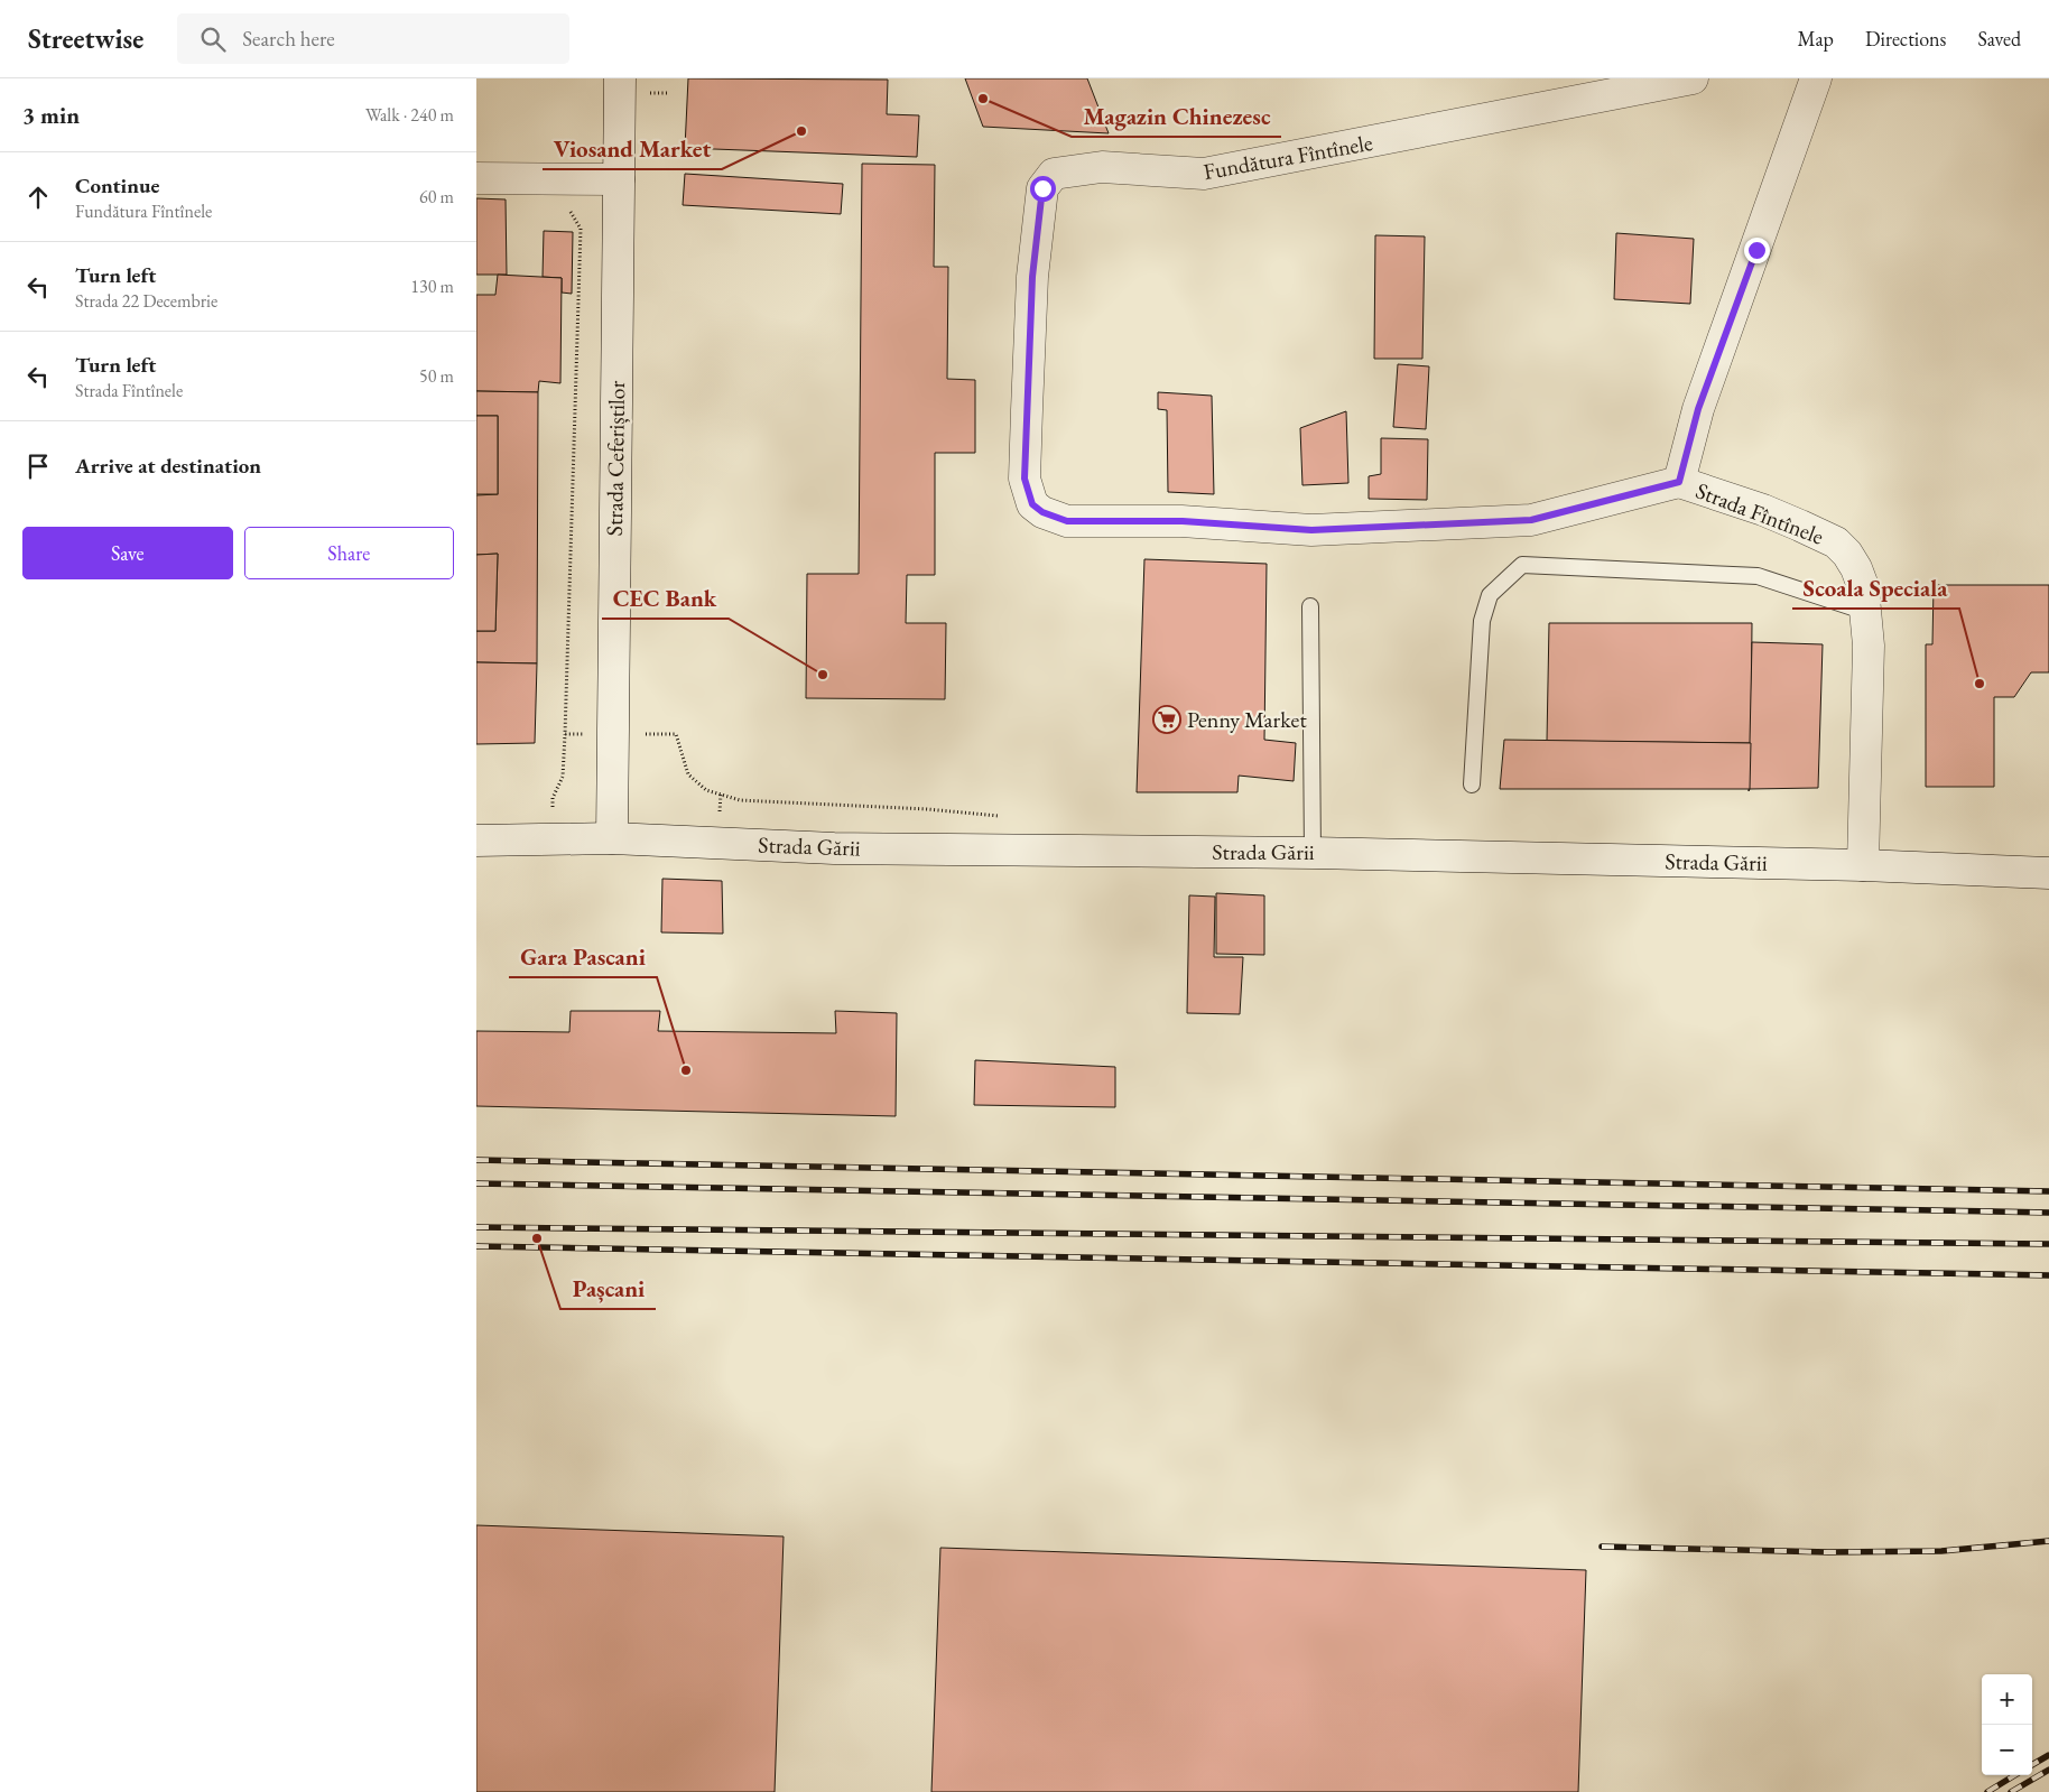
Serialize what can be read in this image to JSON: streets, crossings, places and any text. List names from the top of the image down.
{
  "streets": {
    "street": [
      "Fundătura Fîntînele",
      "Strada Ceferiștilor",
      "Strada Fîntînele",
      "Strada Gării"
    ]
  },
  "crossings": [
    ["Fundătura Fîntînele", "Strada Fîntînele"],
    ["Strada Ceferiștilor", "Strada Gării"],
    ["Strada Fîntînele", "Strada Gării"]
  ],
  "places": {
    "other": [
      "Magazin Chinezesc",
      "Viosand Market",
      "CEC Bank",
      "Scoala Speciala",
      "Gara Pascani",
      "Pașcani"
    ],
    "supermarket": ["Penny Market"]
  },
  "page": {
    "header": "Streetwise",
    "search": "Search here",
    "nav": ["Map", "Directions", "Saved"],
    "heading": ["3 min", "Walk · 240 m"],
    "list": [
      ["Continue", "Fundătura Fîntînele", "60 m"],
      ["Turn left", "Strada 22 Decembrie", "130 m"],
      ["Turn left", "Strada Fîntînele", "50 m"],
      "Arrive at destination"
    ],
    "buttons": ["Save", "Share"],
    "map_buttons": ["+", "−"]
  }
}
